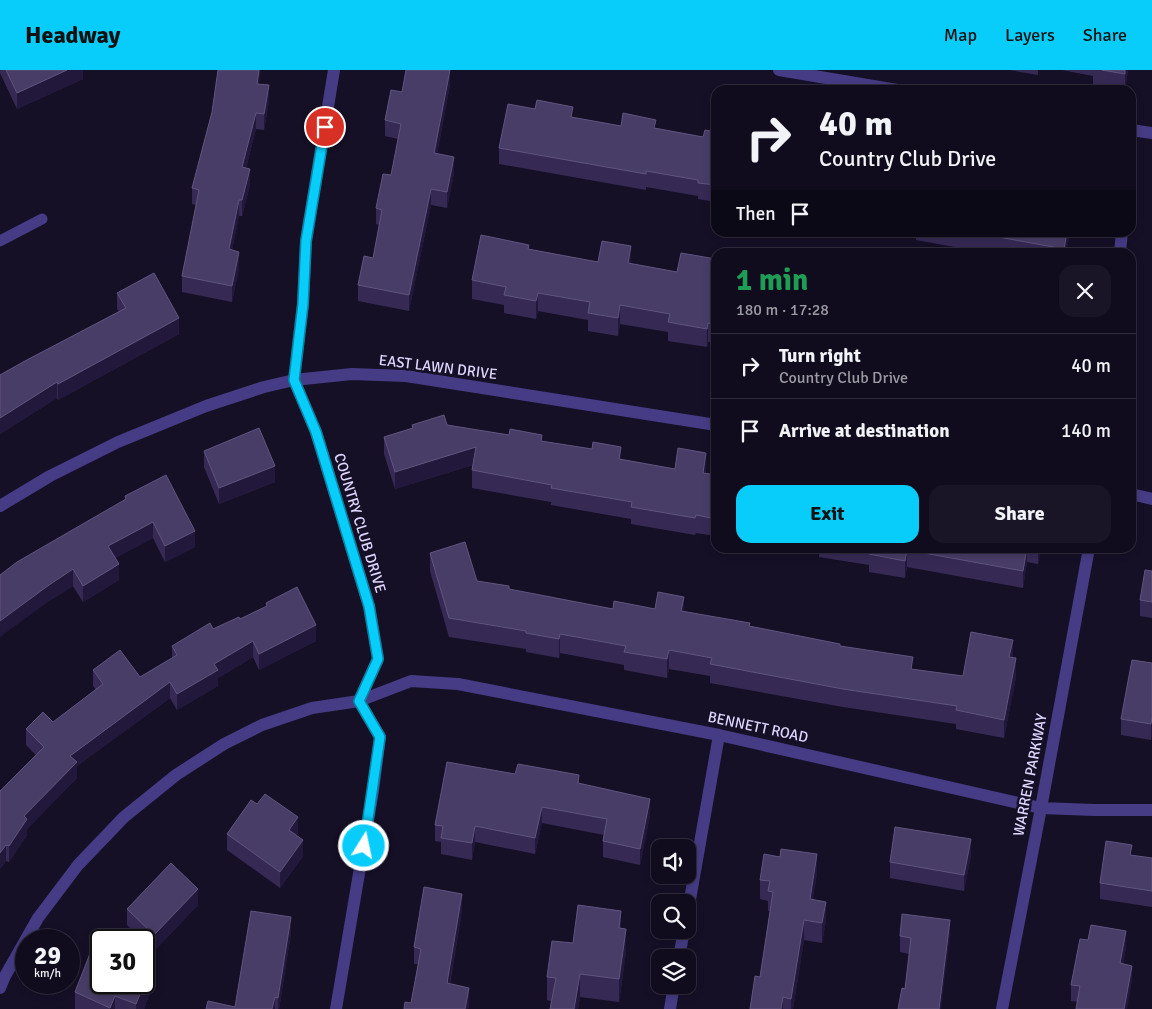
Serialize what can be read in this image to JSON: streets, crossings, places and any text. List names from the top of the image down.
{
  "streets": {
    "street": [
      "EAST LAWN DRIVE",
      "COUNTRY CLUB DRIVE",
      "BENNETT ROAD",
      "WARREN PARKWAY"
    ]
  },
  "crossings": [
    ["EAST LAWN DRIVE", "COUNTRY CLUB DRIVE"],
    ["COUNTRY CLUB DRIVE", "BENNETT ROAD"],
    ["BENNETT ROAD", "WARREN PARKWAY"]
  ],
  "page": {
    "header": "Headway",
    "nav": ["Map", "Layers", "Share"],
    "turn": ["40 m", "Country Club Drive"],
    "then": "Then",
    "heading": ["1 min", "180 m · 17:28"],
    "list": [
      {
        "name": "Turn right",
        "note": "Country Club Drive",
        "value": "40 m"
      },
      {
        "name": "Arrive at destination",
        "value": "140 m"
      }
    ],
    "buttons": ["Exit", "Share"],
    "speed": "29 km/h",
    "limit": "30"
  }
}
